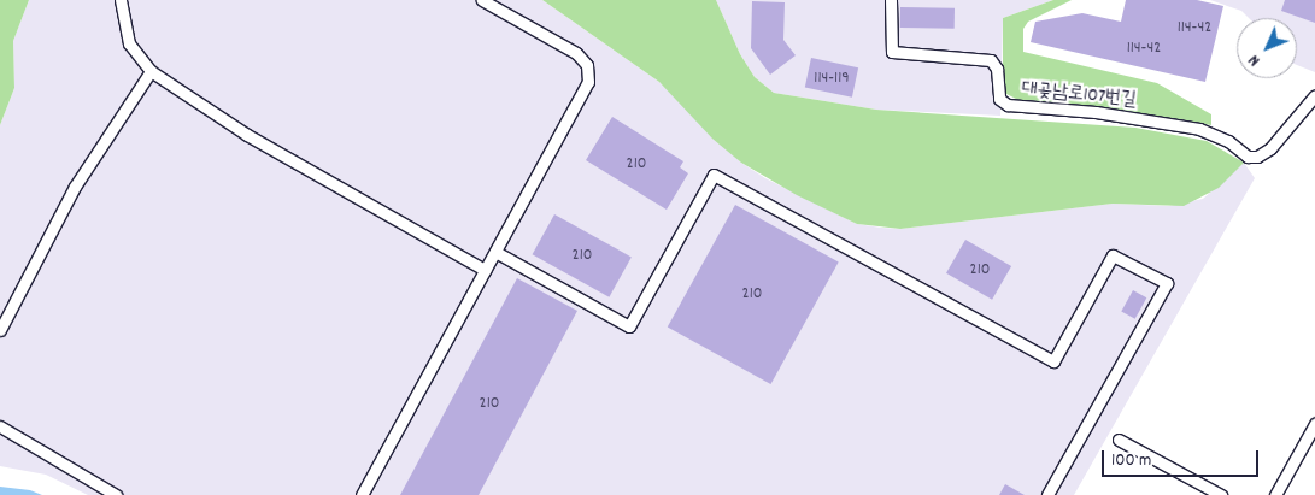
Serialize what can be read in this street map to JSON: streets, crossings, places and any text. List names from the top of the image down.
{
  "streets": {
    "street": ["대곶남로107번길"]
  },
  "house_numbers": [
    "114-42",
    "114-42",
    "114-119",
    "210",
    "210",
    "210",
    "210",
    "210"
  ],
  "scale_bar": "100 m",
  "north": "bottom left"
}
